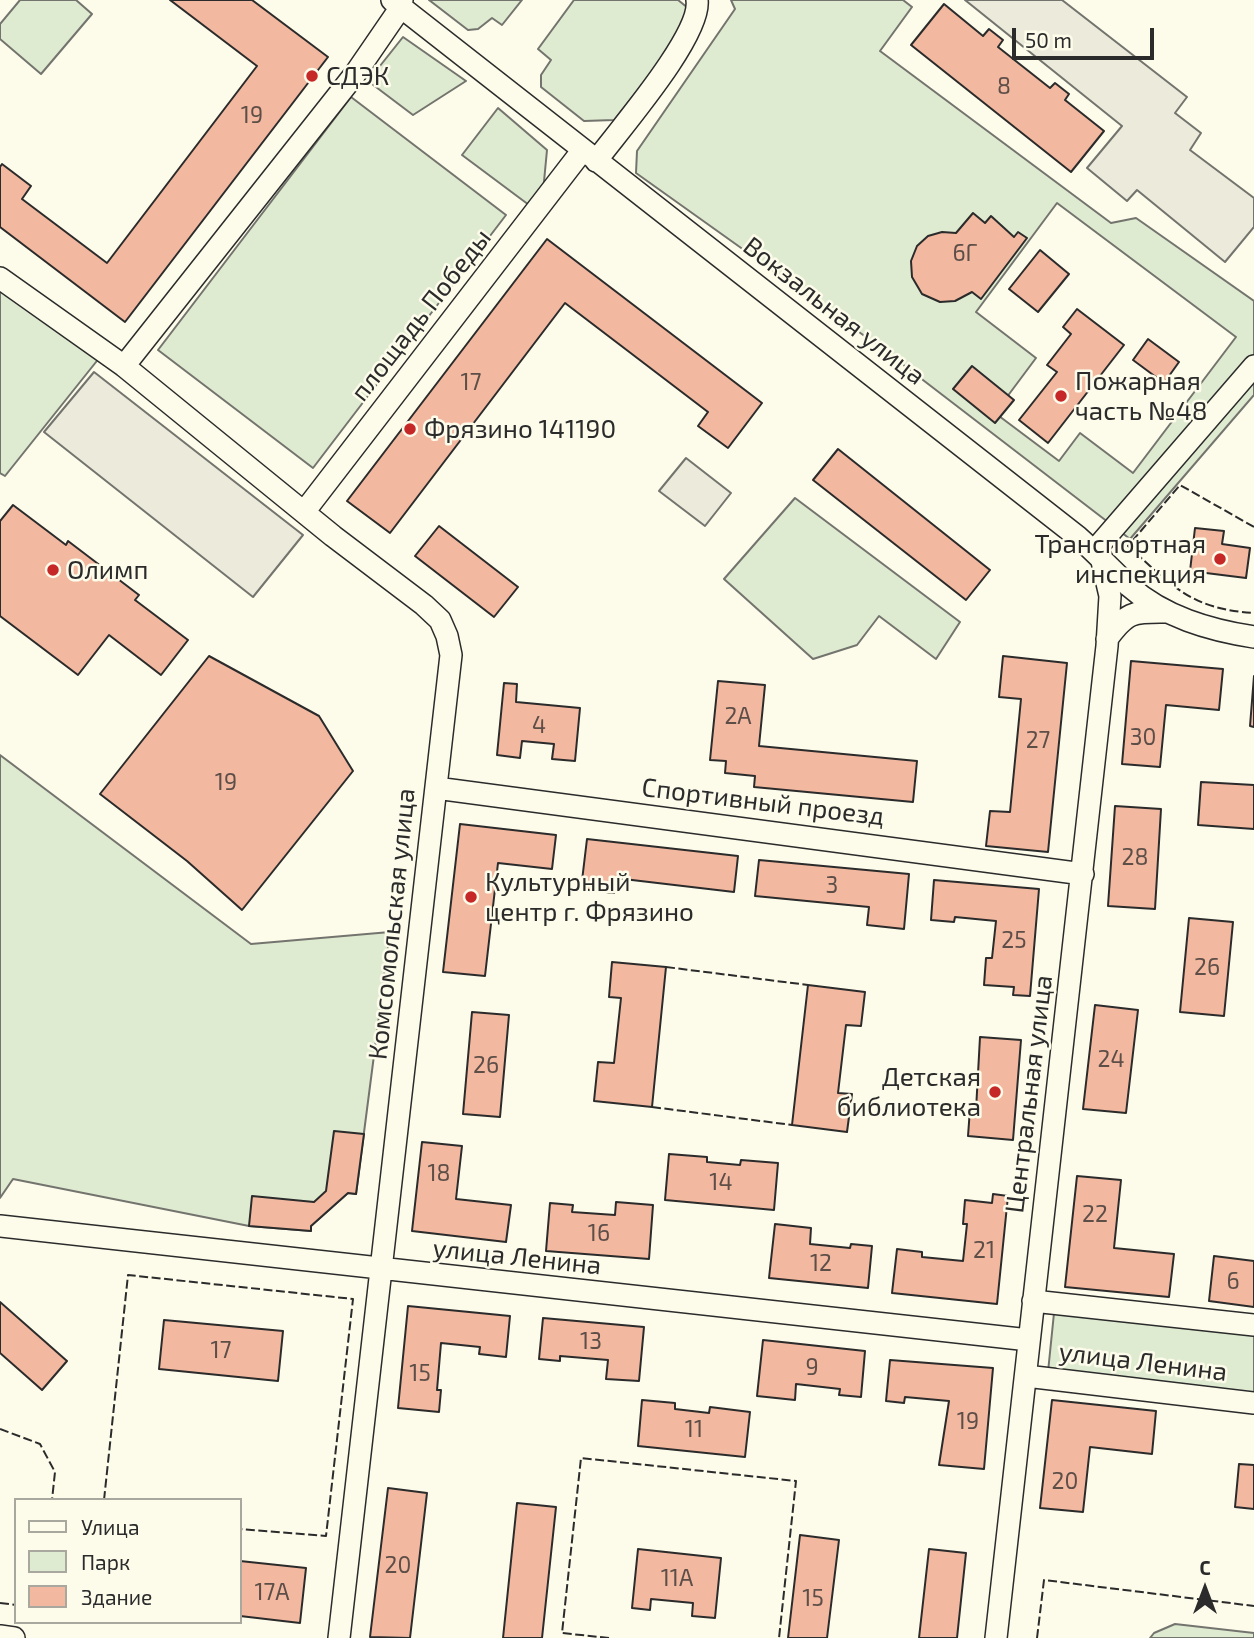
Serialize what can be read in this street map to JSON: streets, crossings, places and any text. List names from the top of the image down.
{
  "streets": {
    "street": [
      "Вокзальная улица",
      "площадь Победы",
      "Спортивный проезд",
      "Комсомольская улица",
      "Центральная улица",
      "улица Ленина"
    ]
  },
  "crossings": [
    ["Вокзальная улица", "площадь Победы"],
    ["Вокзальная улица", "Центральная улица"],
    ["площадь Победы", "Комсомольская улица"],
    ["Спортивный проезд", "Комсомольская улица"],
    ["Спортивный проезд", "Центральная улица"],
    ["Комсомольская улица", "улица Ленина"],
    ["Центральная улица", "улица Ленина"]
  ],
  "places": [
    "СДЭК",
    "Пожарная часть №48",
    "Фрязино 141190",
    "Транспортная инспекция",
    "Олимп",
    "Культурный центр г. Фрязино",
    "Детская библиотека"
  ],
  "house_numbers": [
    "8",
    "19",
    "6Г",
    "17",
    "2А",
    "4",
    "30",
    "27",
    "19",
    "28",
    "3",
    "25",
    "26",
    "24",
    "26",
    "18",
    "14",
    "22",
    "16",
    "21",
    "12",
    "6",
    "13",
    "17",
    "9",
    "15",
    "19",
    "11",
    "20",
    "20",
    "11А",
    "17А",
    "15"
  ],
  "legend": ["Улица", "Парк", "Здание"],
  "scale_bar": "50 m",
  "north": "top"
}
